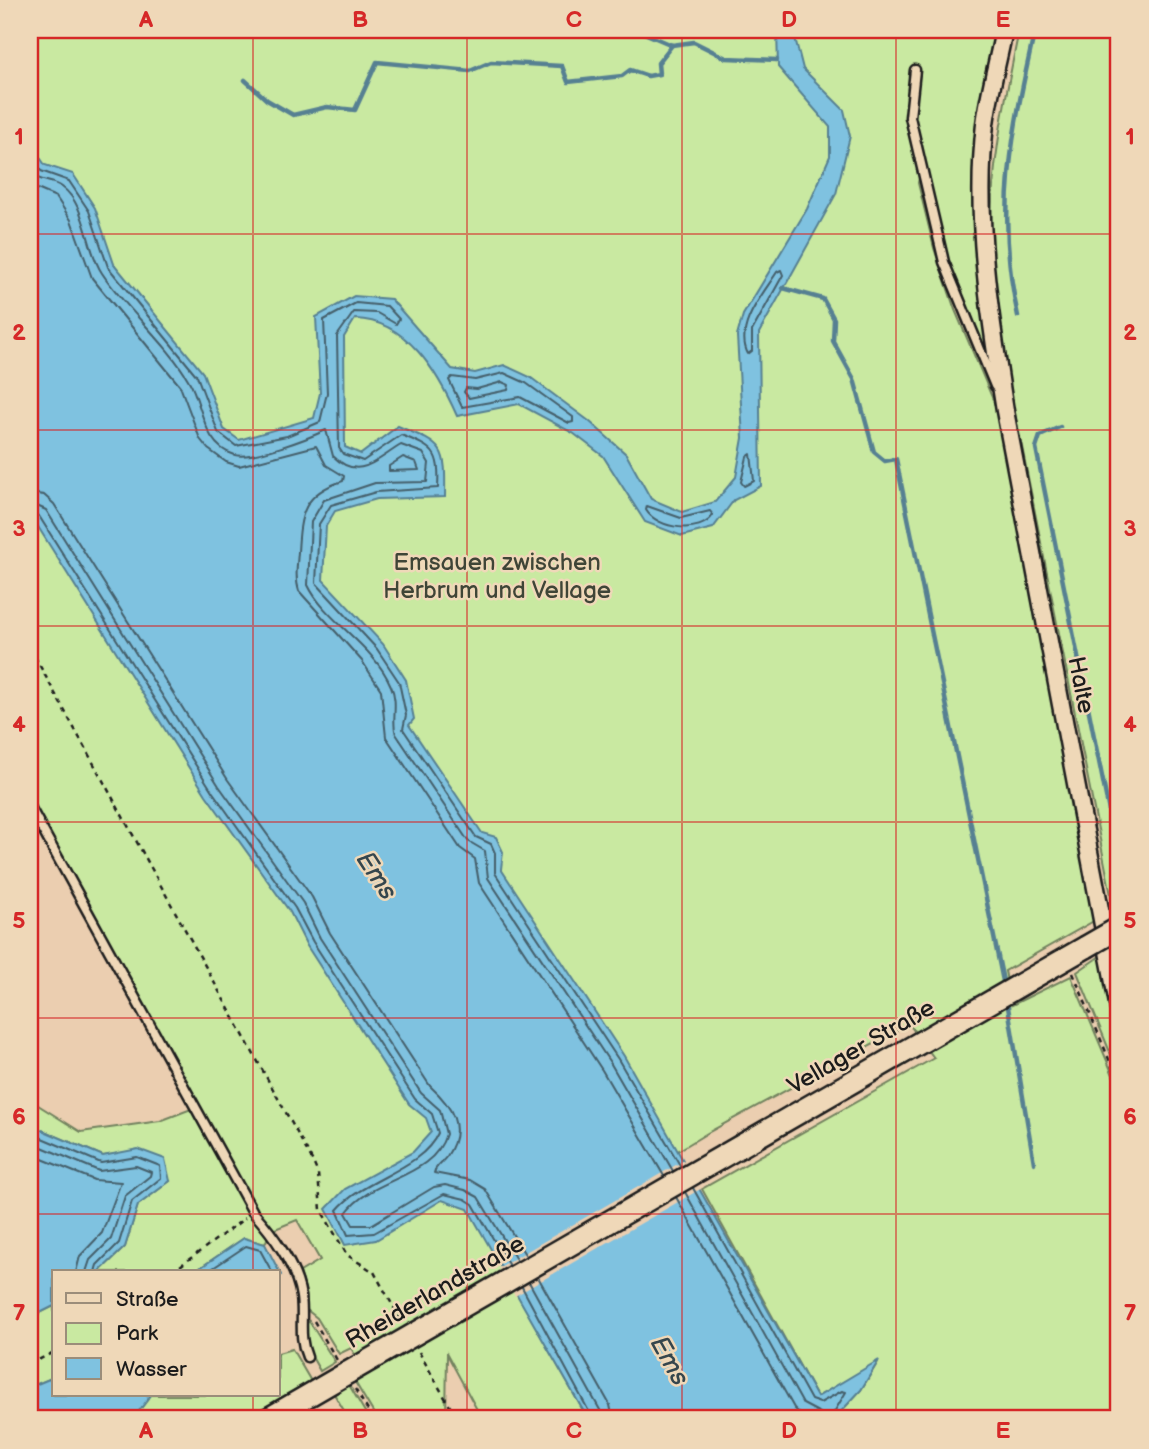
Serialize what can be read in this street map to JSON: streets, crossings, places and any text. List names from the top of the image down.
{
  "streets": {
    "main road": ["Vellager Straße", "Rheiderlandstraße"],
    "street": ["Halte"]
  },
  "crossings": [
    ["Vellager Straße", "Rheiderlandstraße"]
  ],
  "water": ["Ems"],
  "parks": ["Emsauen zwischen Herbrum und Vellage"],
  "legend": ["Straße", "Park", "Wasser"],
  "grid": {
    "columns": [
      "A",
      "B",
      "C",
      "D",
      "E"
    ],
    "rows": [
      "1",
      "2",
      "3",
      "4",
      "5",
      "6",
      "7"
    ]
  }
}
